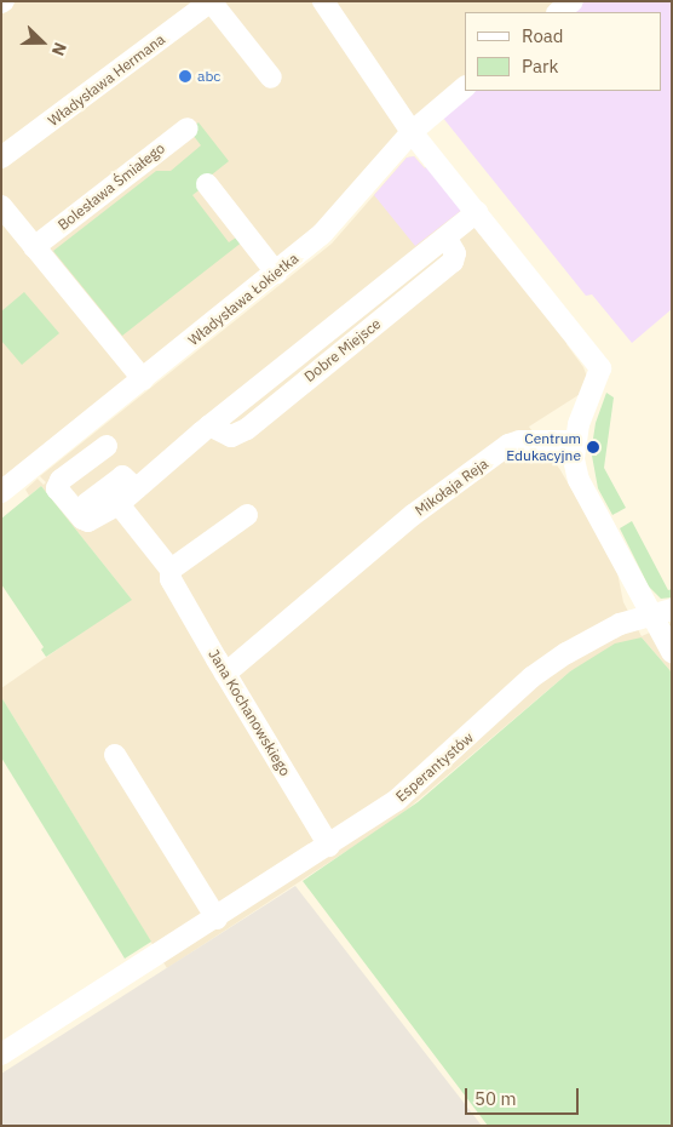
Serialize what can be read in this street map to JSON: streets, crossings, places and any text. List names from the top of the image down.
{
  "streets": {
    "street": [
      "Władysława Hermana",
      "Bolesława Śmiałego",
      "Władysława Łokietka",
      "Dobre Miejsce",
      "Mikołaja Reja",
      "Jana Kochanowskiego",
      "Esperantystów"
    ]
  },
  "crossings": [
    ["Mikołaja Reja", "Jana Kochanowskiego"],
    ["Jana Kochanowskiego", "Esperantystów"]
  ],
  "places": ["abc", "Centrum Edukacyjne"],
  "legend": ["Road", "Park"],
  "scale_bar": "50 m",
  "north": "right"
}
